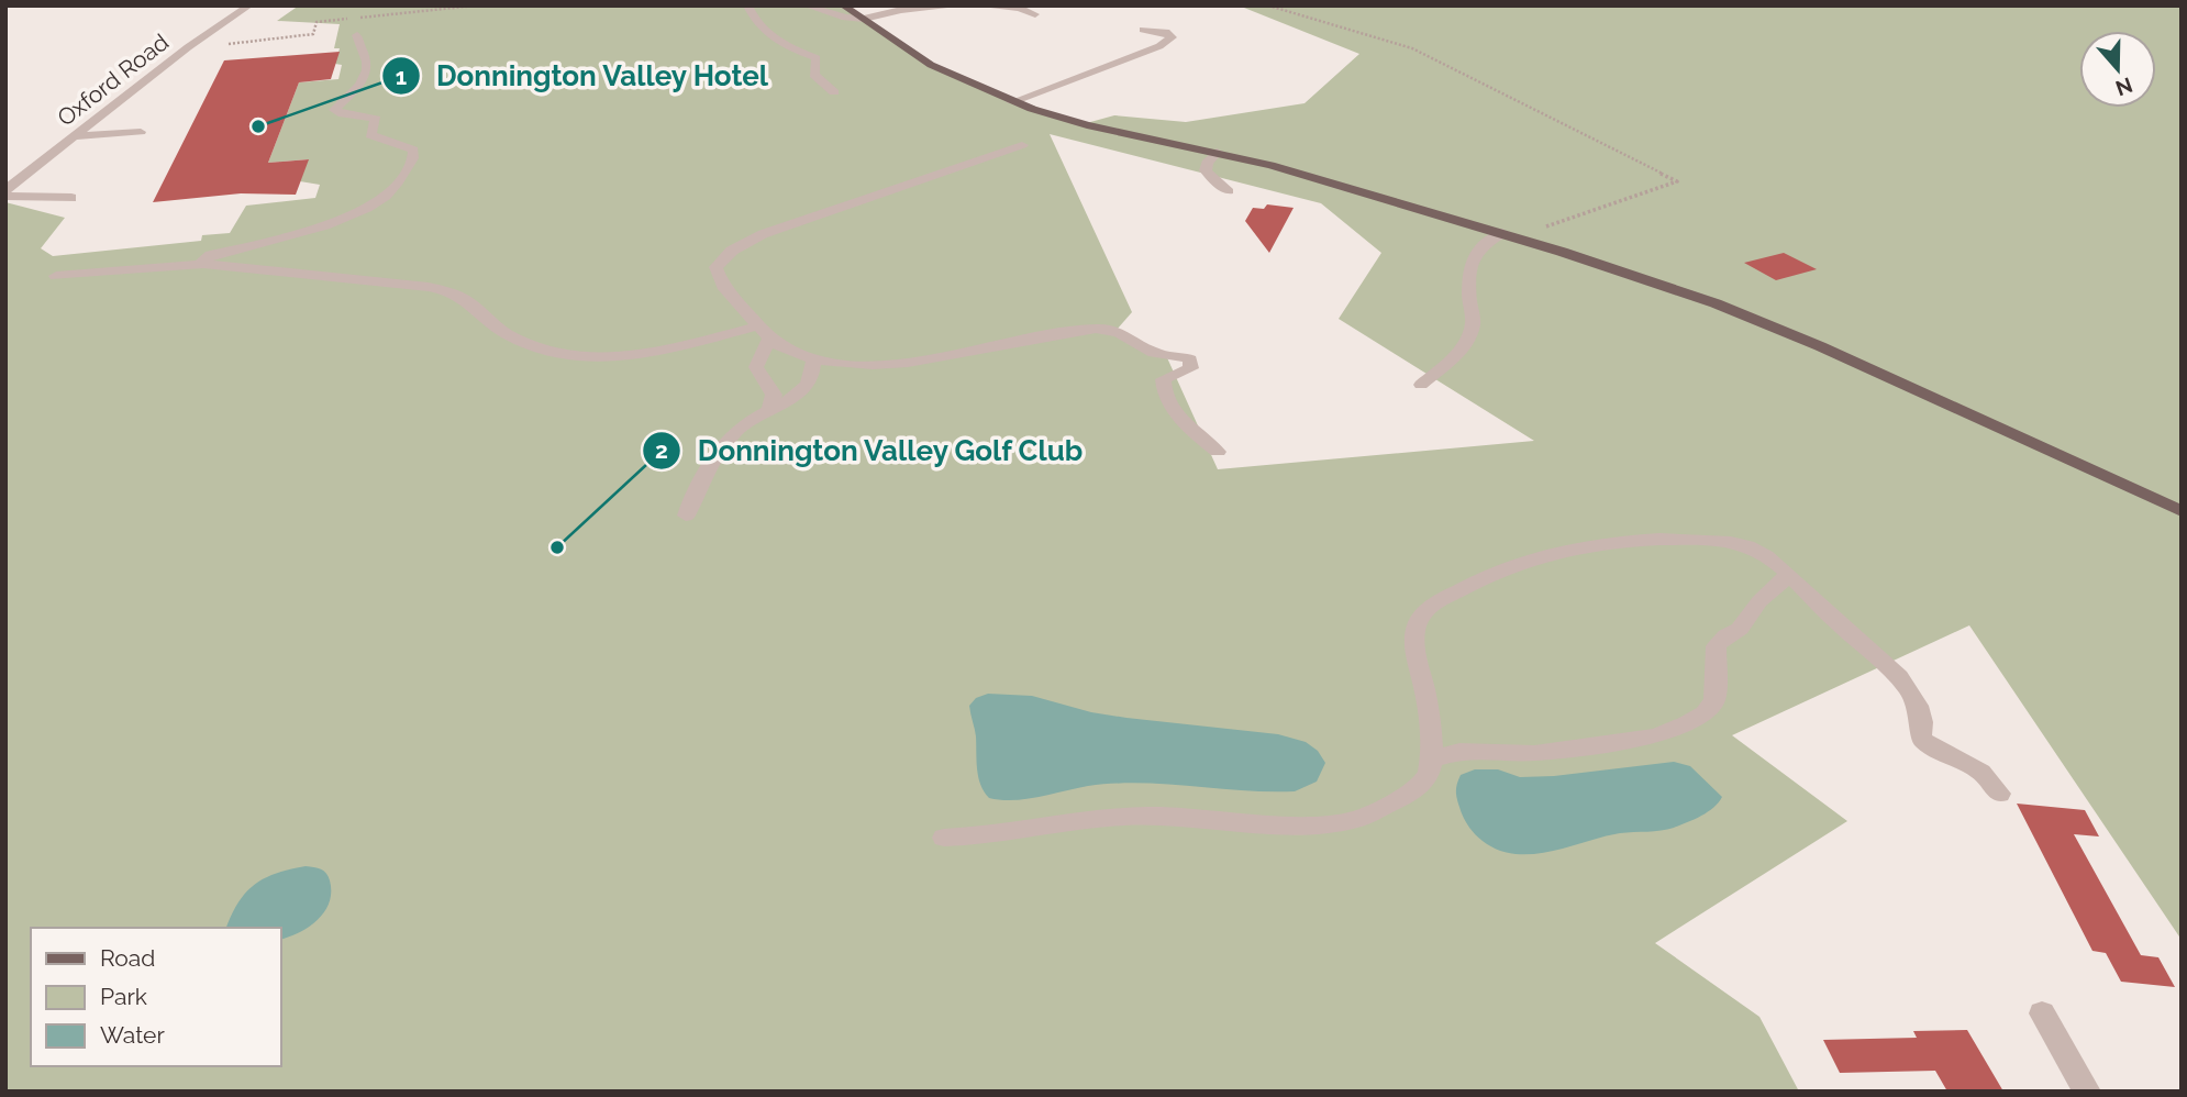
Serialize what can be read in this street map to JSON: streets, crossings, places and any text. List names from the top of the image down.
{
  "streets": {
    "street": ["Oxford Road"]
  },
  "places": ["Donnington Valley Hotel", "Donnington Valley Golf Club"],
  "legend": ["Road", "Park", "Water"],
  "north": "bottom"
}
